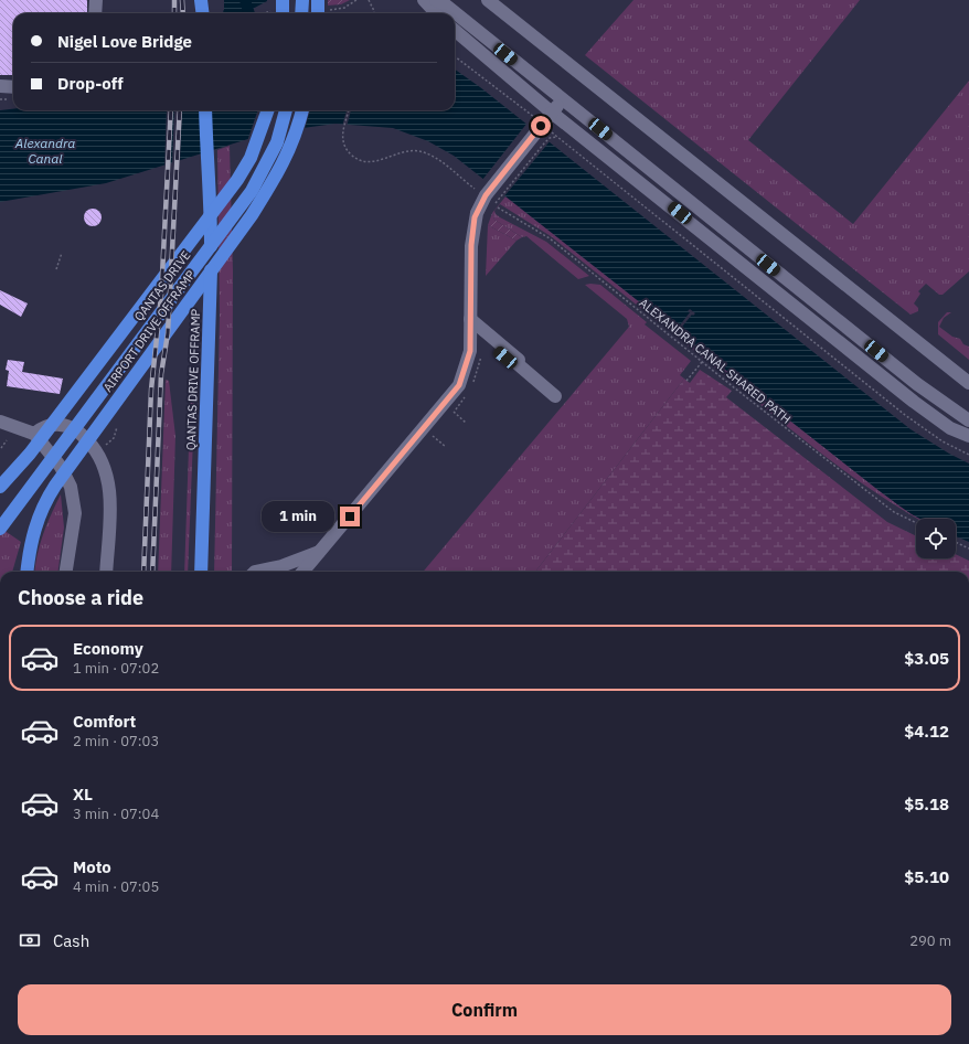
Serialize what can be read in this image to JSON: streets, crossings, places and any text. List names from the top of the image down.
{
  "streets": {
    "highway": ["QANTAS DRIVE", "AIRPORT DRIVE OFFRAMP", "QANTAS DRIVE OFFRAMP"],
    "path": ["ALEXANDRA CANAL SHARED PATH"]
  },
  "water": ["Alexandra Canal"],
  "page": {
    "banner": ["Nigel Love Bridge", "Drop-off"],
    "bubble": "1 min",
    "heading": "Choose a ride",
    "list": [
      {
        "name": "Economy",
        "note": "1 min · 07:02",
        "value": "$3.05"
      },
      {
        "name": "Comfort",
        "note": "2 min · 07:03",
        "value": "$4.12"
      },
      {
        "name": "XL",
        "note": "3 min · 07:04",
        "value": "$5.18"
      },
      {
        "name": "Moto",
        "note": "4 min · 07:05",
        "value": "$5.10"
      }
    ],
    "pay": ["Cash", "290 m"],
    "buttons": "Confirm"
  }
}
